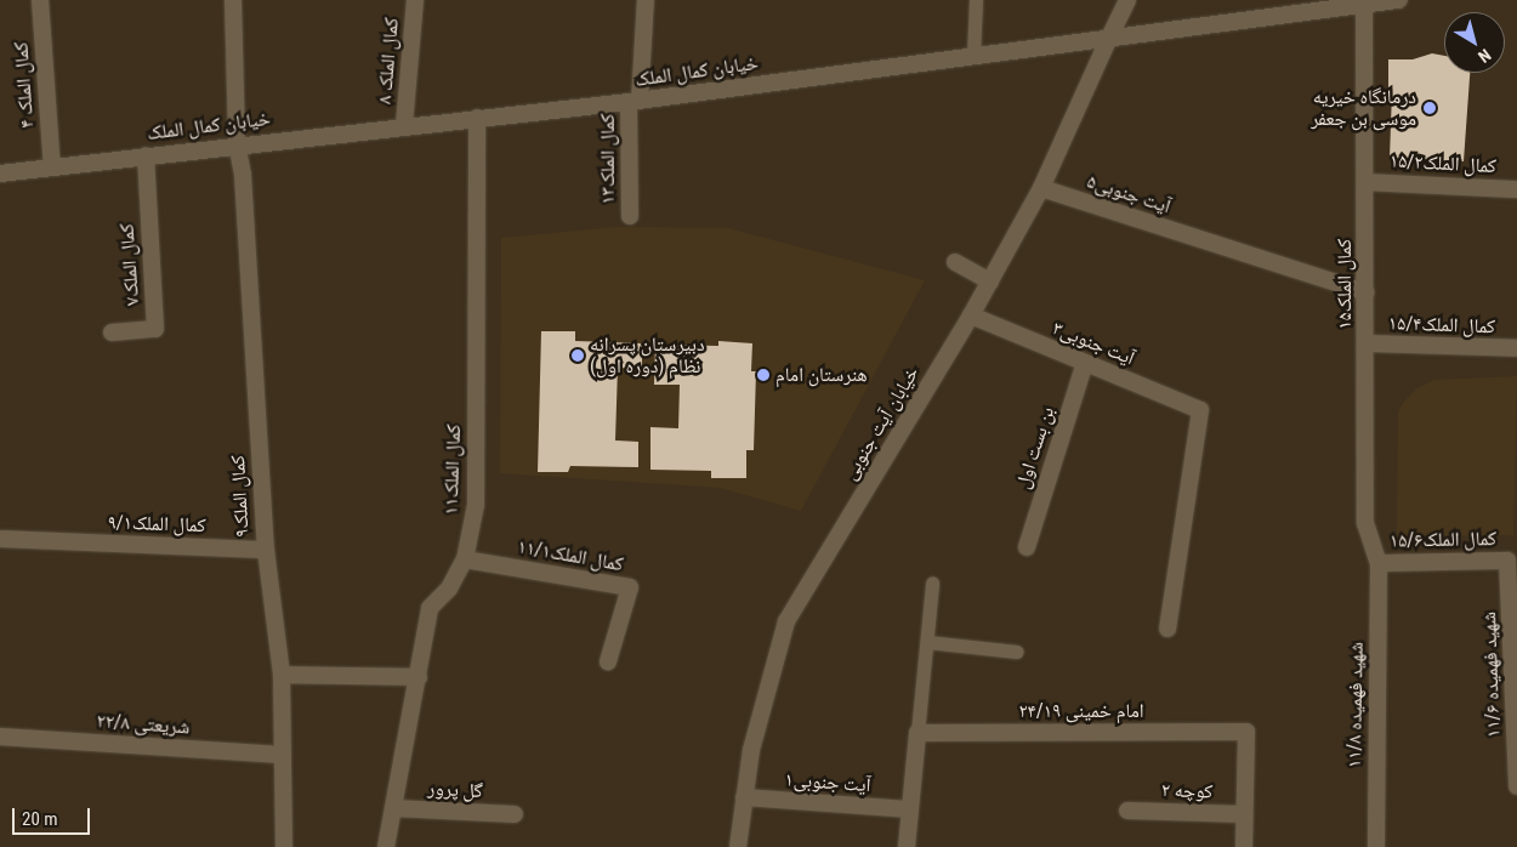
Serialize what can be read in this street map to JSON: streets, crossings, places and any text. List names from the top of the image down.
{
  "streets": {
    "street": [
      "کمال الملک ۸",
      "خیابان کمال الملک",
      "کمال الملک ۴",
      "کمال الملک۱۳",
      "کمال الملک۱۵/۲",
      "آیت جنوبی۵",
      "کمال الملک۷",
      "کمال الملک۱۵",
      "کمال الملک۱۵/۴",
      "آیت جنوبی۳",
      "خیابان آیت جنوبی",
      "بن بست اول",
      "کمال الملک۱۱",
      "کمال الملک۹",
      "کمال الملک۹/۱",
      "کمال الملک۱۵/۶",
      "کمال الملک۱۱/۱",
      "شهید فهمیده ۱۱/۶",
      "شهید فهمیده ۱۱/۸",
      "امام خمینی ۲۴/۱۹",
      "شریعتی ۲۲/۸",
      "آیت جنوبی۱",
      "گل پرور",
      "کوچه ۲"
    ]
  },
  "crossings": [
    ["کمال الملک ۸", "خیابان کمال الملک"],
    ["خیابان کمال الملک", "کمال الملک ۴"],
    ["خیابان کمال الملک", "کمال الملک۱۳"],
    ["خیابان کمال الملک", "کمال الملک۷"],
    ["خیابان کمال الملک", "کمال الملک۱۵"],
    ["خیابان کمال الملک", "خیابان آیت جنوبی"],
    ["خیابان کمال الملک", "کمال الملک۱۱"],
    ["خیابان کمال الملک", "کمال الملک۹"],
    ["کمال الملک۱۵/۲", "کمال الملک۱۵"],
    ["آیت جنوبی۵", "کمال الملک۱۵"],
    ["آیت جنوبی۵", "خیابان آیت جنوبی"],
    ["کمال الملک۱۵", "کمال الملک۱۵/۴"],
    ["کمال الملک۱۵", "کمال الملک۱۵/۶"],
    ["کمال الملک۱۵", "شهید فهمیده ۱۱/۸"],
    ["آیت جنوبی۳", "خیابان آیت جنوبی"],
    ["آیت جنوبی۳", "بن بست اول"],
    ["خیابان آیت جنوبی", "آیت جنوبی۱"],
    ["کمال الملک۱۱", "کمال الملک۱۱/۱"],
    ["کمال الملک۱۱", "گل پرور"],
    ["کمال الملک۹", "کمال الملک۹/۱"],
    ["کمال الملک۹", "شریعتی ۲۲/۸"],
    ["کمال الملک۱۵/۶", "شهید فهمیده ۱۱/۶"],
    ["کمال الملک۱۵/۶", "شهید فهمیده ۱۱/۸"],
    ["امام خمینی ۲۴/۱۹", "کوچه ۲"]
  ],
  "places": ["درمانگاه خیریه موسی بن جعفر", "دبیرستان پسرانه نظام (دوره اول)", "هنرستان امام"],
  "scale_bar": "20 m",
  "north": "bottom right"
}
